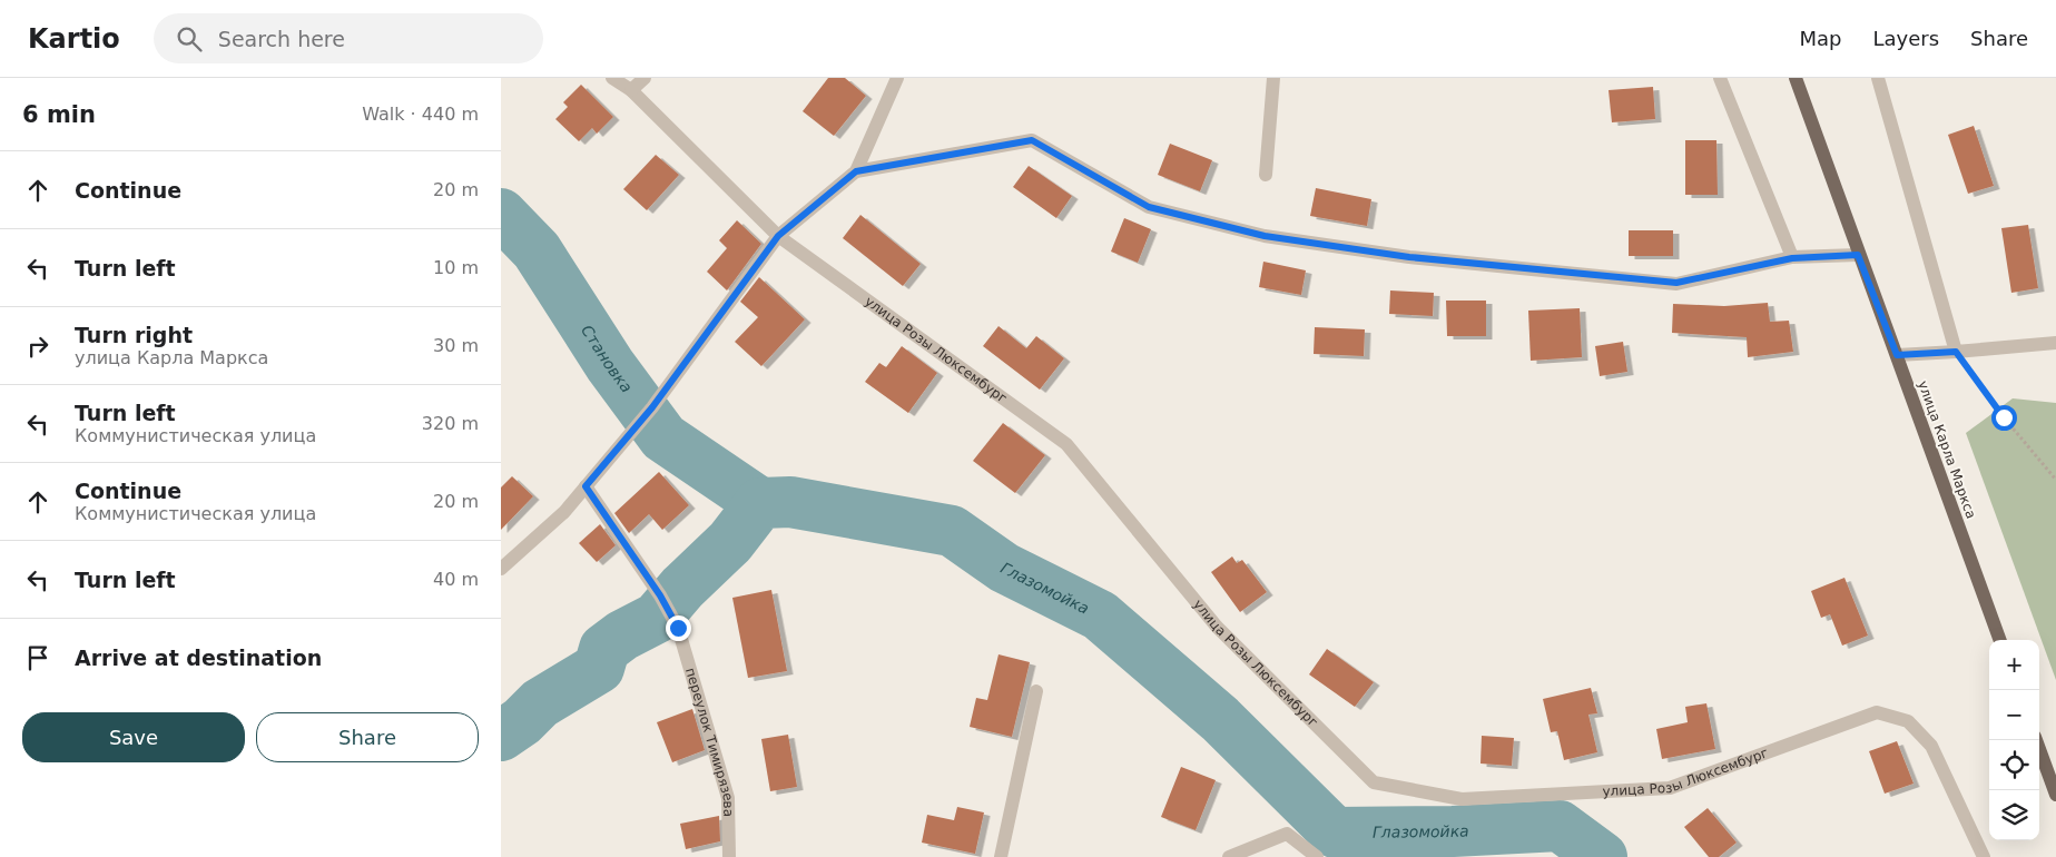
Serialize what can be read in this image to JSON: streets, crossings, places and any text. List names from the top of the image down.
{
  "streets": {
    "main road": ["улица Карла Маркса"],
    "street": ["улица Розы Люксембург", "переулок Тимирязева"]
  },
  "water": ["Становка", "Глазомойка"],
  "page": {
    "header": "Kartio",
    "search": "Search here",
    "nav": ["Map", "Layers", "Share"],
    "heading": ["6 min", "Walk · 440 m"],
    "list": [
      ["Continue", "20 m"],
      ["Turn left", "10 m"],
      ["Turn right", "улица Карла Маркса", "30 m"],
      ["Turn left", "Коммунистическая улица", "320 m"],
      ["Continue", "Коммунистическая улица", "20 m"],
      ["Turn left", "40 m"],
      "Arrive at destination"
    ],
    "map_buttons": ["+", "−"],
    "buttons": ["Save", "Share"]
  }
}
